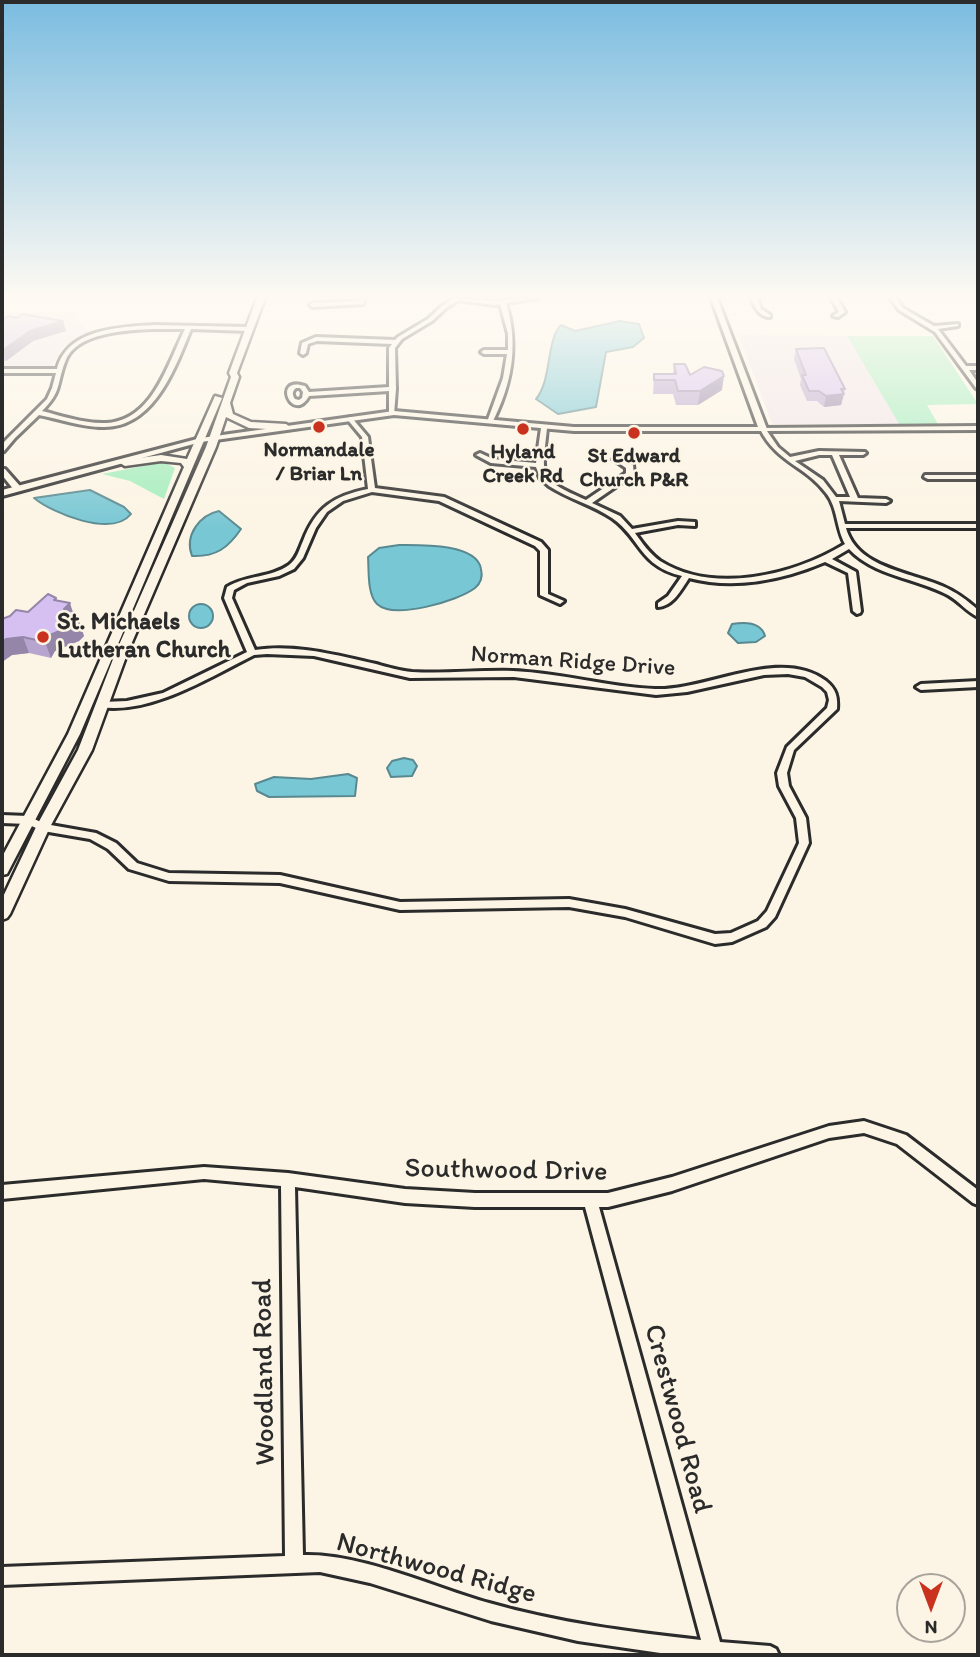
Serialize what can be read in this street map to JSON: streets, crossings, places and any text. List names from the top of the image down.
{
  "streets": {
    "street": [
      "Norman Ridge Drive",
      "Southwood Drive",
      "Woodland Road",
      "Crestwood Road",
      "Northwood Ridge"
    ]
  },
  "crossings": [
    ["Southwood Drive", "Woodland Road"],
    ["Southwood Drive", "Crestwood Road"],
    ["Woodland Road", "Northwood Ridge"],
    ["Crestwood Road", "Northwood Ridge"]
  ],
  "places": [
    "Normandale / Briar Ln",
    "Hyland Creek Rd",
    "St Edward Church P&R",
    "St. Michaels Lutheran Church"
  ],
  "north": "bottom"
}
